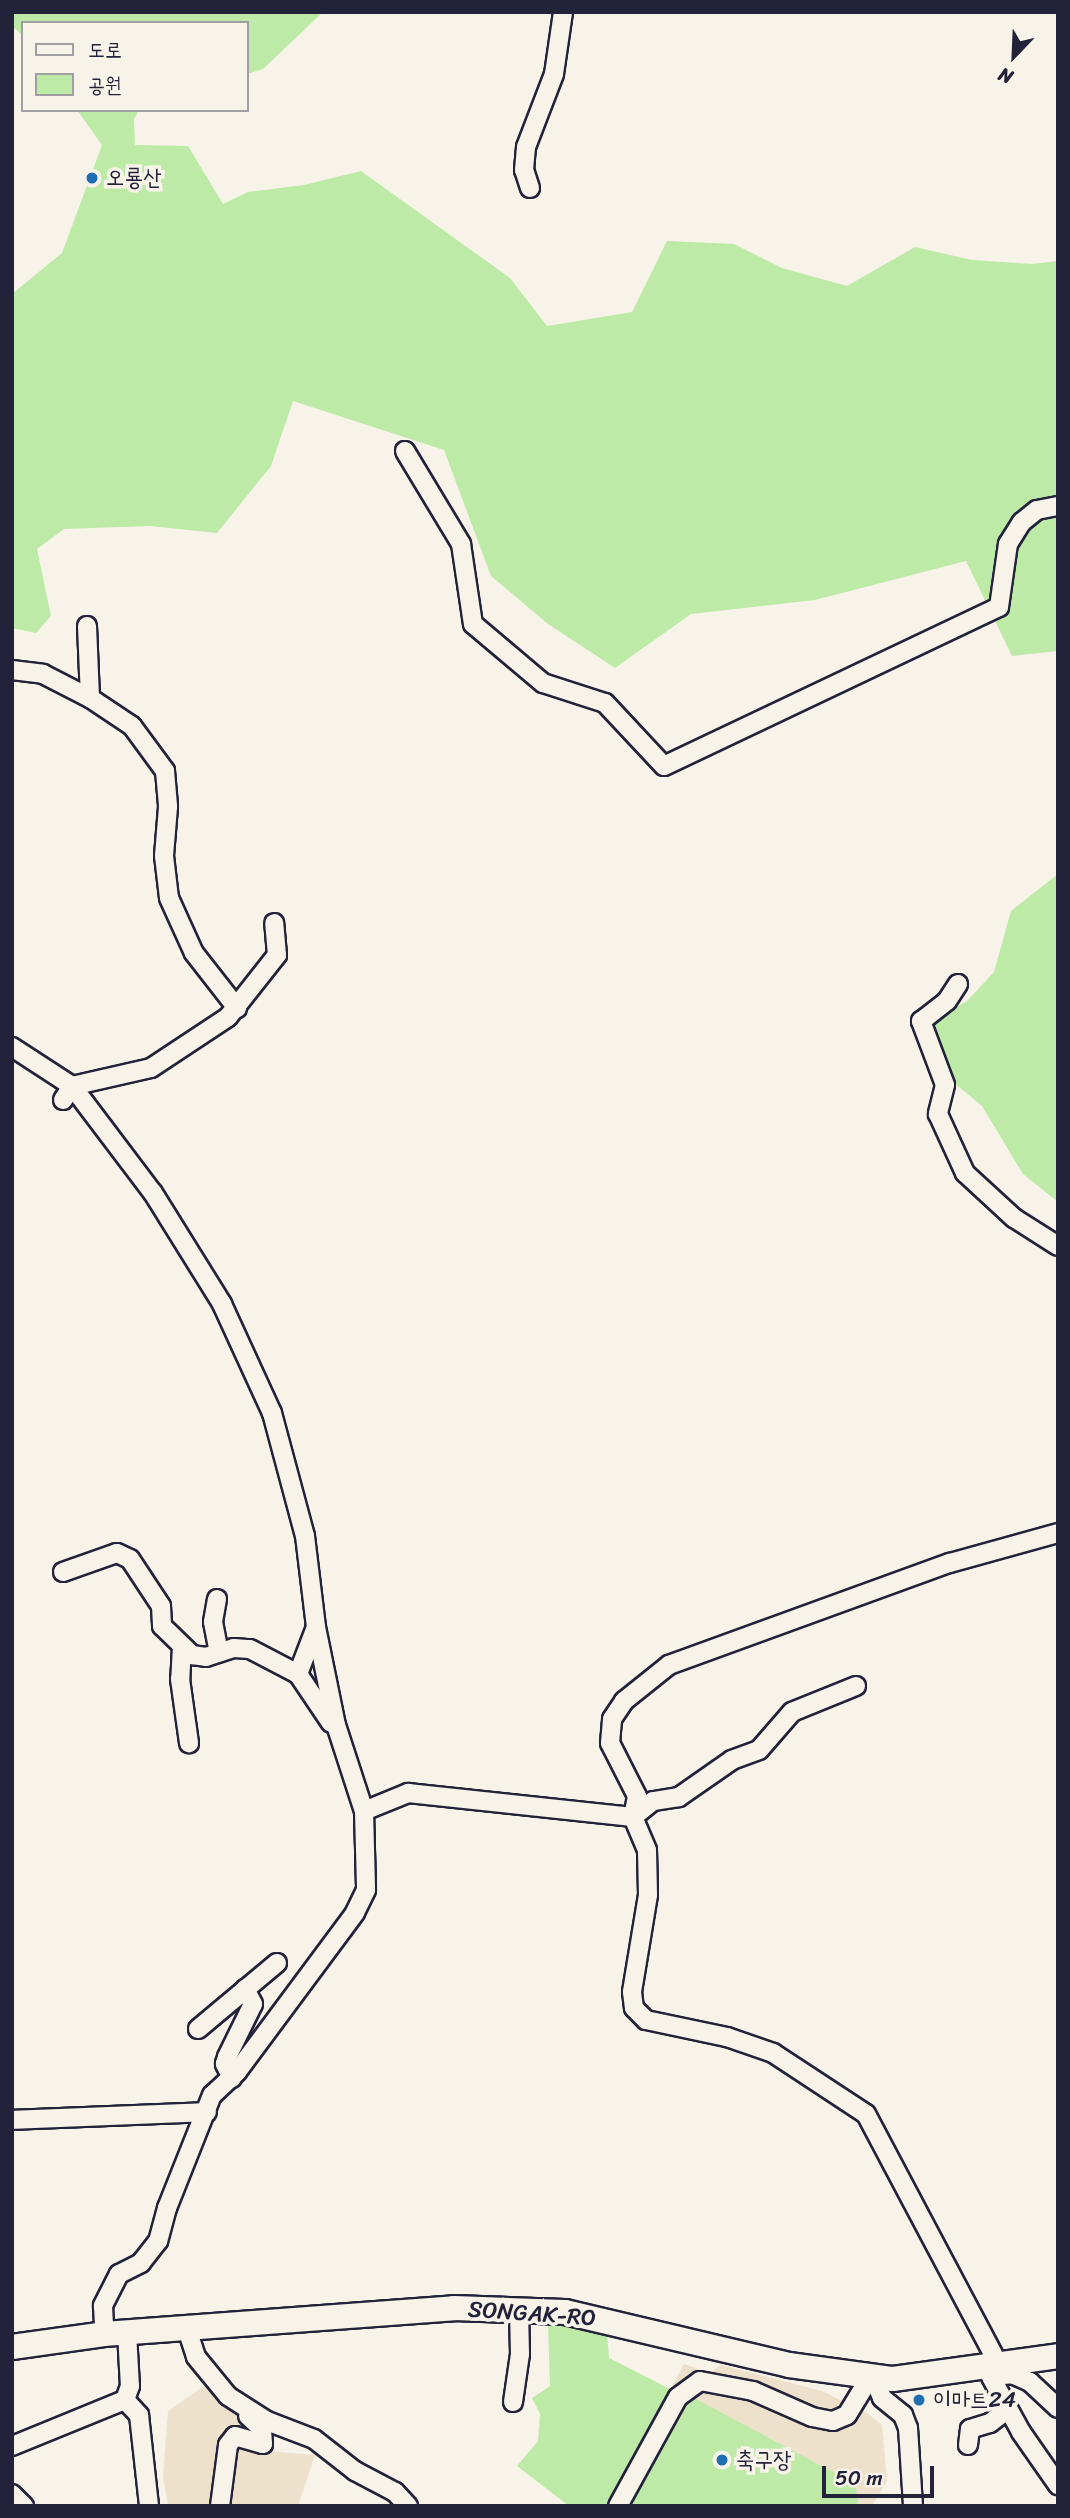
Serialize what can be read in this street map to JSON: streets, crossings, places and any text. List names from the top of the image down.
{
  "streets": {
    "main road": ["SONGAK-RO"]
  },
  "places": ["오룡산", "이마트24", "축구장"],
  "legend": ["도로", "공원"],
  "scale_bar": "50 m",
  "north": "bottom left"
}
